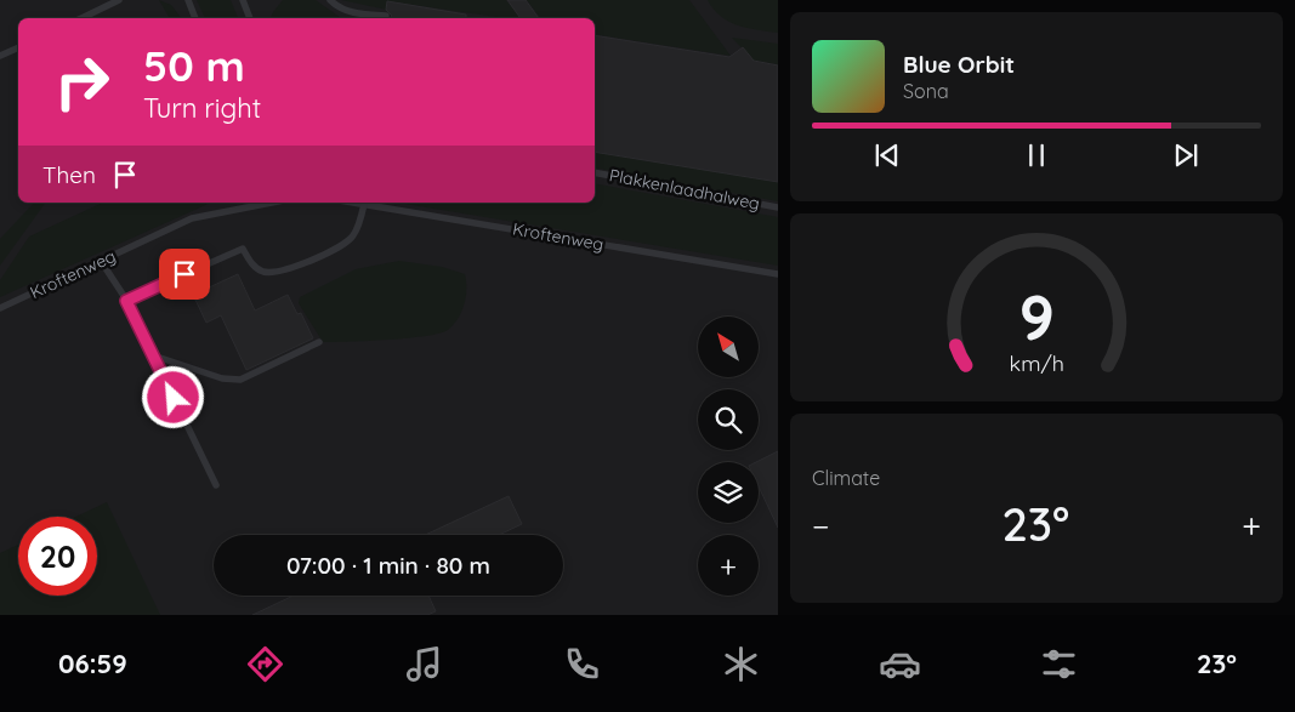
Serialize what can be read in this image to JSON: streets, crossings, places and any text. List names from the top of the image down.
{
  "streets": {
    "lane": ["Plakkenlaadhalweg", "Kroftenweg"]
  },
  "north": "top left",
  "page": {
    "turn": ["50 m", "Turn right"],
    "song": ["Blue Orbit", "Sona"],
    "then": "Then",
    "map_buttons": "+",
    "tile": "Climate",
    "heat": ["−", "23°", "+"],
    "limit": "20",
    "trip": "07:00 · 1 min · 80 m",
    "tabs": ["06:59", "23°"],
    "gauge": ["9", "km/h"]
  }
}
